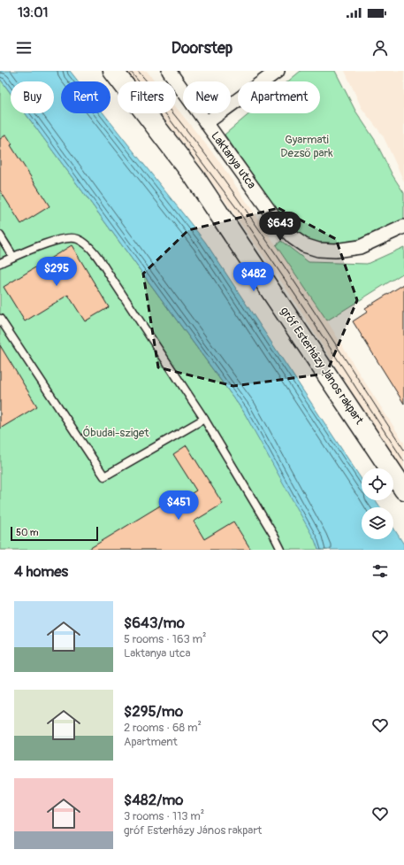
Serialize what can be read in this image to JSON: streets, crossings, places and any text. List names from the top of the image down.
{
  "streets": {
    "main road": ["gróf Esterházy János rakpart"],
    "street": ["Laktanya utca"]
  },
  "parks": ["Gyarmati Dezső park", "Óbudai-sziget"],
  "scale_bar": "50 m",
  "page": {
    "status": "13:01",
    "header": "Doorstep",
    "chip": [
      "Buy",
      "Rent",
      "Filters",
      "New",
      "Apartment"
    ],
    "price": [
      "$643",
      "$295",
      "$482",
      "$451"
    ],
    "scale": "50 m",
    "heading": "4 homes",
    "list": [
      {
        "name": "$643/mo",
        "note": "5 rooms · 163 m² · Laktanya utca"
      },
      {
        "name": "$295/mo",
        "note": "2 rooms · 68 m² · Apartment"
      },
      {
        "name": "$482/mo",
        "note": "3 rooms · 113 m² · gróf Esterházy János rakpart"
      }
    ]
  }
}
